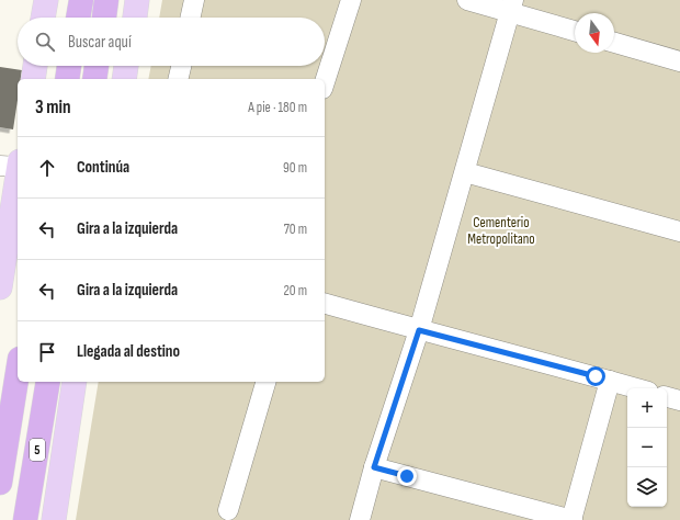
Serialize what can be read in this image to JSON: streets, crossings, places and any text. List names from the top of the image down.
{
  "streets": {
    "highway": ["5"]
  },
  "parks": ["Cementerio Metropolitano"],
  "north": "bottom",
  "page": {
    "search": "Buscar aquí",
    "heading": ["3 min", "A pie · 180 m"],
    "list": [
      ["Continúa", "90 m"],
      ["Gira a la izquierda", "70 m"],
      ["Gira a la izquierda", "20 m"],
      "Llegada al destino"
    ],
    "map_buttons": ["+", "−"]
  }
}
